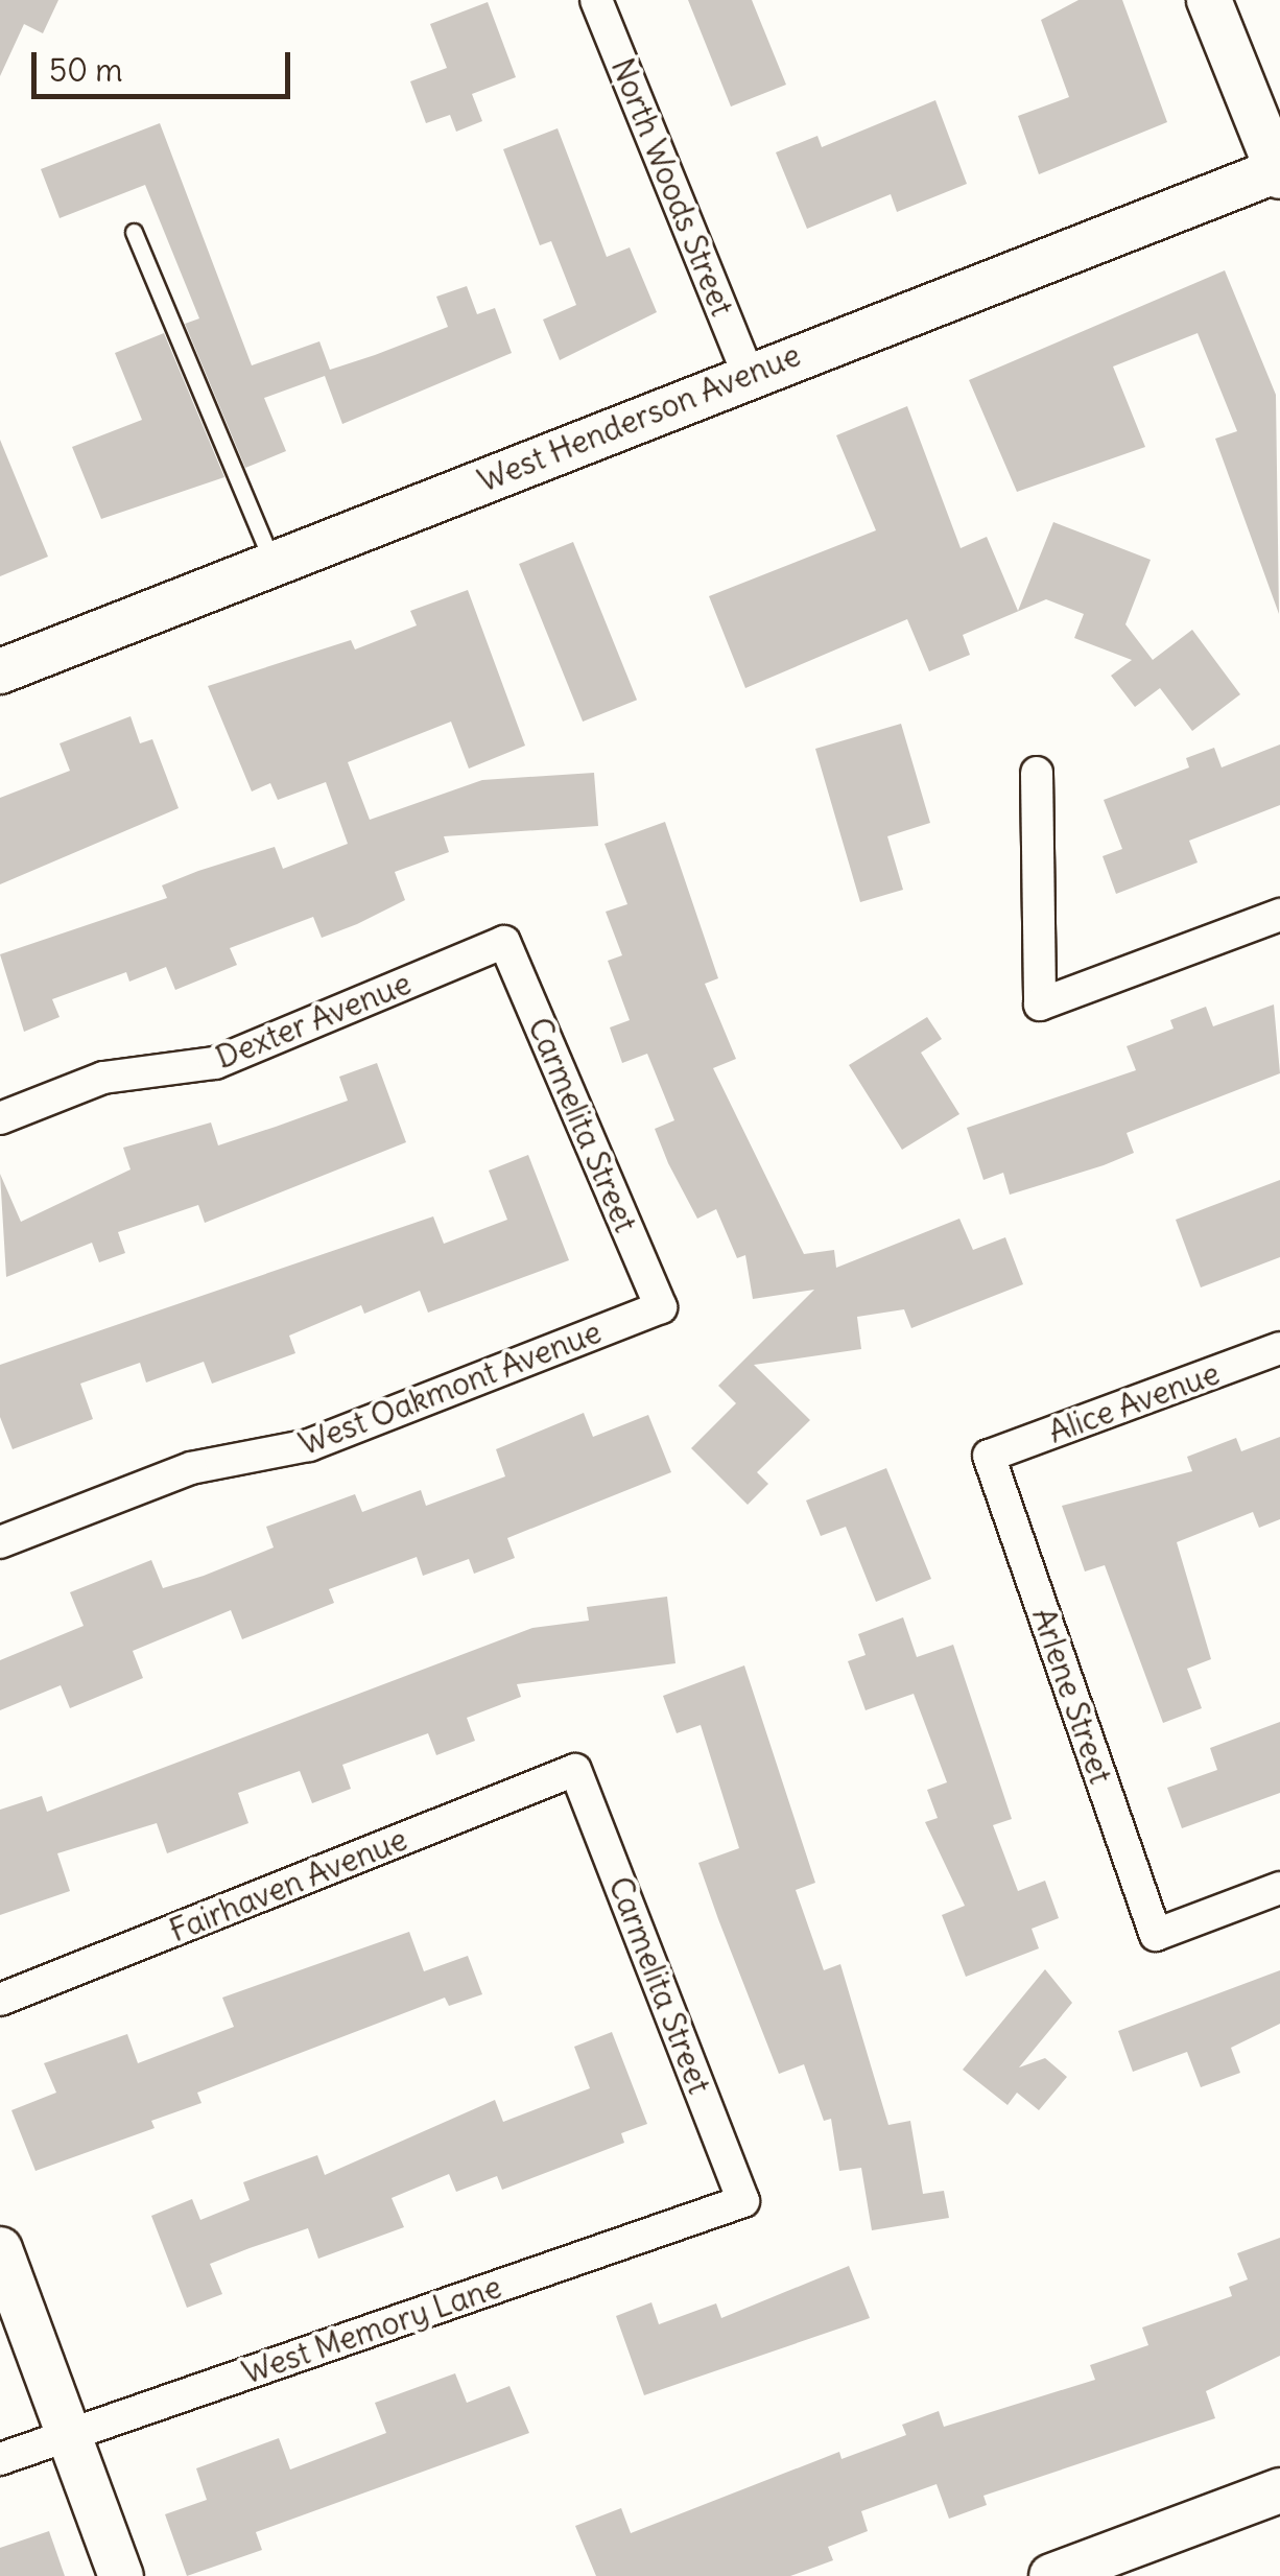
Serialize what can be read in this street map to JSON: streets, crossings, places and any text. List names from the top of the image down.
{
  "streets": {
    "main road": ["West Henderson Avenue"],
    "street": [
      "North Woods Street",
      "Dexter Avenue",
      "Carmelita Street",
      "West Oakmont Avenue",
      "Alice Avenue",
      "Arlene Street",
      "Fairhaven Avenue",
      "West Memory Lane"
    ]
  },
  "crossings": [
    ["North Woods Street", "West Henderson Avenue"],
    ["Dexter Avenue", "Carmelita Street"],
    ["Carmelita Street", "West Oakmont Avenue"],
    ["Carmelita Street", "Fairhaven Avenue"],
    ["Carmelita Street", "West Memory Lane"],
    ["Alice Avenue", "Arlene Street"]
  ],
  "scale_bar": "50 m"
}
